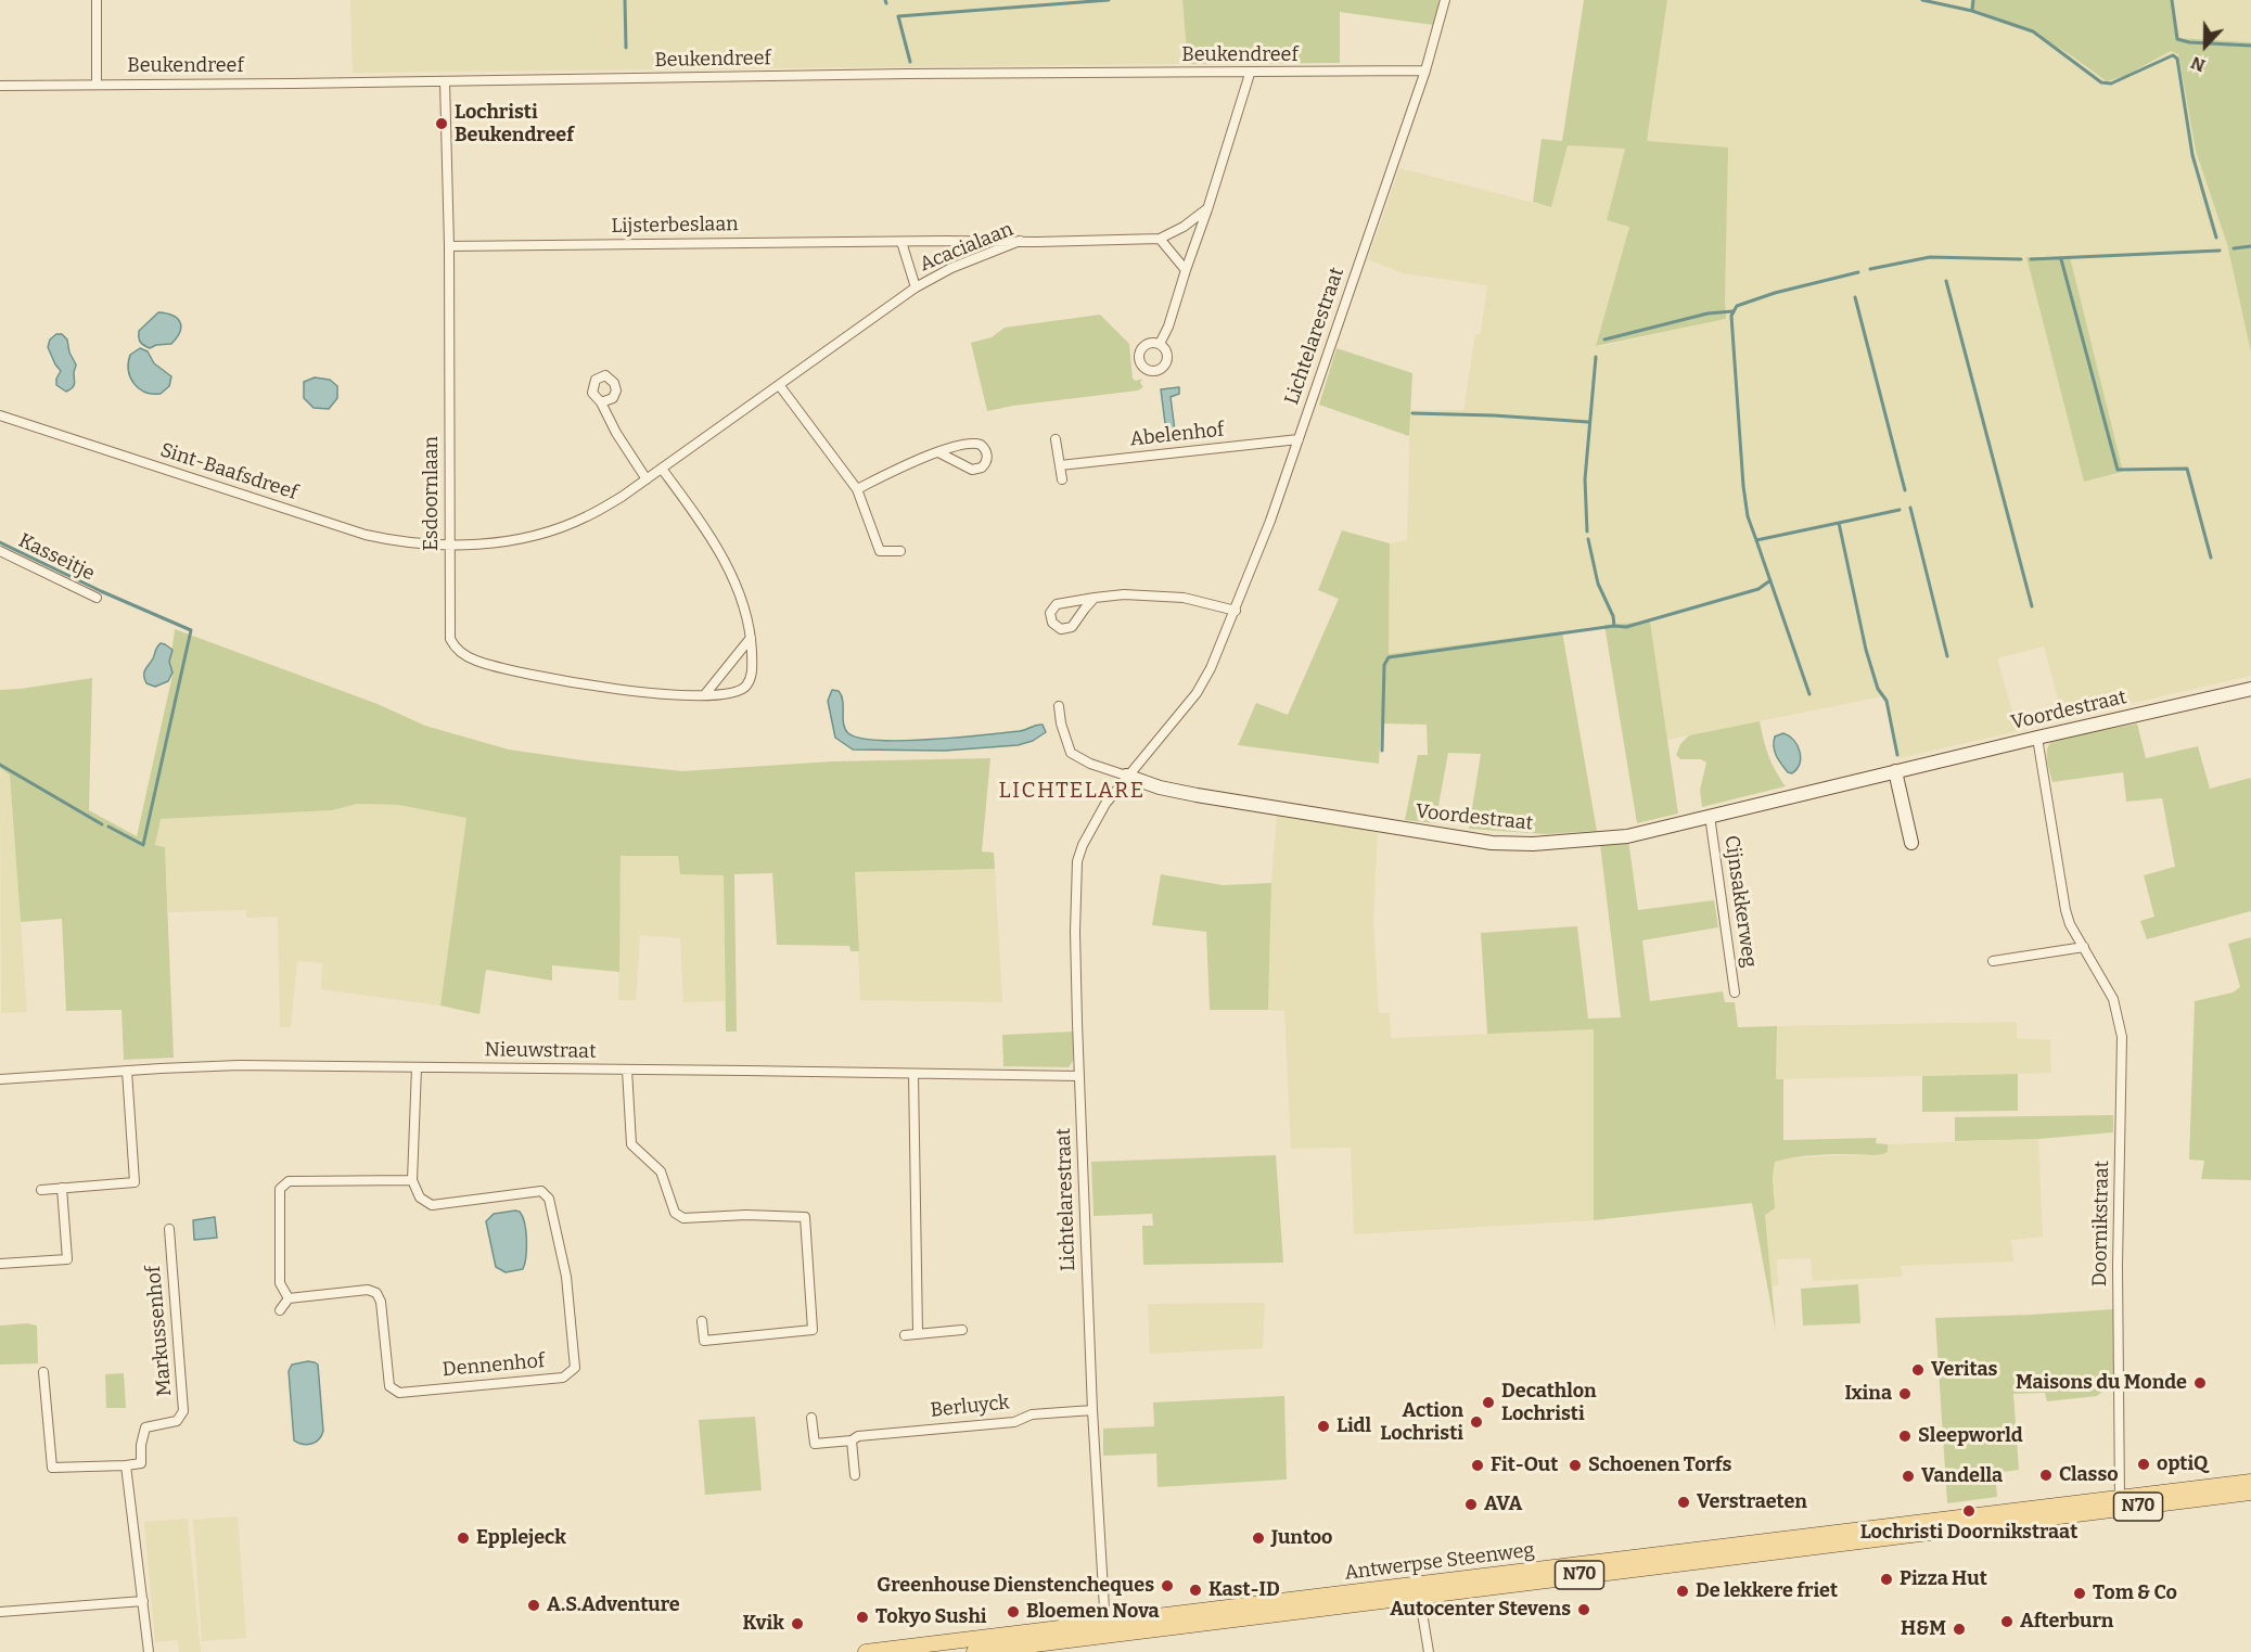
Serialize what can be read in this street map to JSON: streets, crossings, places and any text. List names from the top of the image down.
{
  "streets": {
    "main road": ["N70", "Antwerpse Steenweg"],
    "street": [
      "Beukendreef",
      "Lijsterbeslaan",
      "Acacialaan",
      "Lichtelarestraat",
      "Abelenhof",
      "Sint-Baafsdreef",
      "Esdoornlaan",
      "Kasseitje",
      "Voordestraat",
      "Cijnsakkerweg",
      "Nieuwstraat",
      "Doornikstraat",
      "Markussenhof",
      "Dennenhof",
      "Berluyck"
    ]
  },
  "crossings": [
    ["Beukendreef", "Lichtelarestraat"],
    ["Beukendreef", "Esdoornlaan"],
    ["Lijsterbeslaan", "Acacialaan"],
    ["Lijsterbeslaan", "Esdoornlaan"],
    ["Acacialaan", "Sint-Baafsdreef"],
    ["Acacialaan", "Esdoornlaan"],
    ["Lichtelarestraat", "Abelenhof"],
    ["Lichtelarestraat", "Voordestraat"],
    ["Lichtelarestraat", "Nieuwstraat"],
    ["Lichtelarestraat", "Berluyck"],
    ["Lichtelarestraat", "Antwerpse Steenweg"],
    ["Sint-Baafsdreef", "Esdoornlaan"],
    ["Voordestraat", "Cijnsakkerweg"],
    ["Voordestraat", "Doornikstraat"],
    ["Doornikstraat", "Antwerpse Steenweg"]
  ],
  "districts": ["LICHTELARE"],
  "places": [
    "Lochristi Beukendreef",
    "Veritas",
    "Maisons du Monde",
    "Ixina",
    "Decathlon Lochristi",
    "Action Lochristi",
    "Lidl",
    "Sleepworld",
    "optiQ",
    "Fit-Out",
    "Schoenen Torfs",
    "Classo",
    "Vandella",
    "Verstraeten",
    "AVA",
    "Lochristi Doornikstraat",
    "Epplejeck",
    "Juntoo",
    "Pizza Hut",
    "Greenhouse Dienstencheques",
    "Kast-ID",
    "De lekkere friet",
    "Tom & Co",
    "A.S.Adventure",
    "Autocenter Stevens",
    "Bloemen Nova",
    "Tokyo Sushi",
    "Afterburn",
    "Kvik",
    "H&M"
  ],
  "north": "bottom"
}
